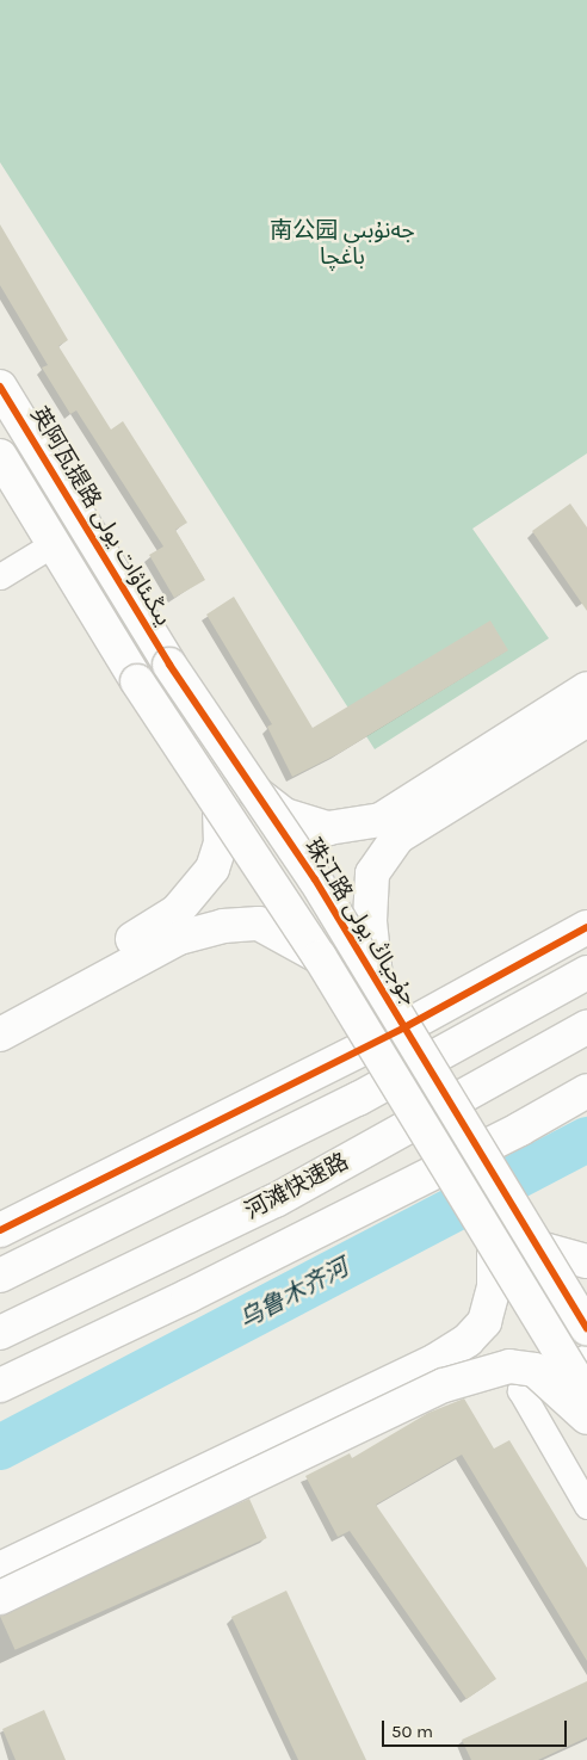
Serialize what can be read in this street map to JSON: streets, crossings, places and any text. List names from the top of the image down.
{
  "streets": {
    "main road": ["英阿瓦提路 يىڭىئاۋات يولى", "珠江路 جۇجياڭ يولى", "河滩快速路"]
  },
  "crossings": [
    ["英阿瓦提路 يىڭىئاۋات يولى", "珠江路 جۇجياڭ يولى"]
  ],
  "water": ["乌鲁木齐河"],
  "parks": ["南公园 جەنۇبىي باغچا"],
  "scale_bar": "50 m"
}
